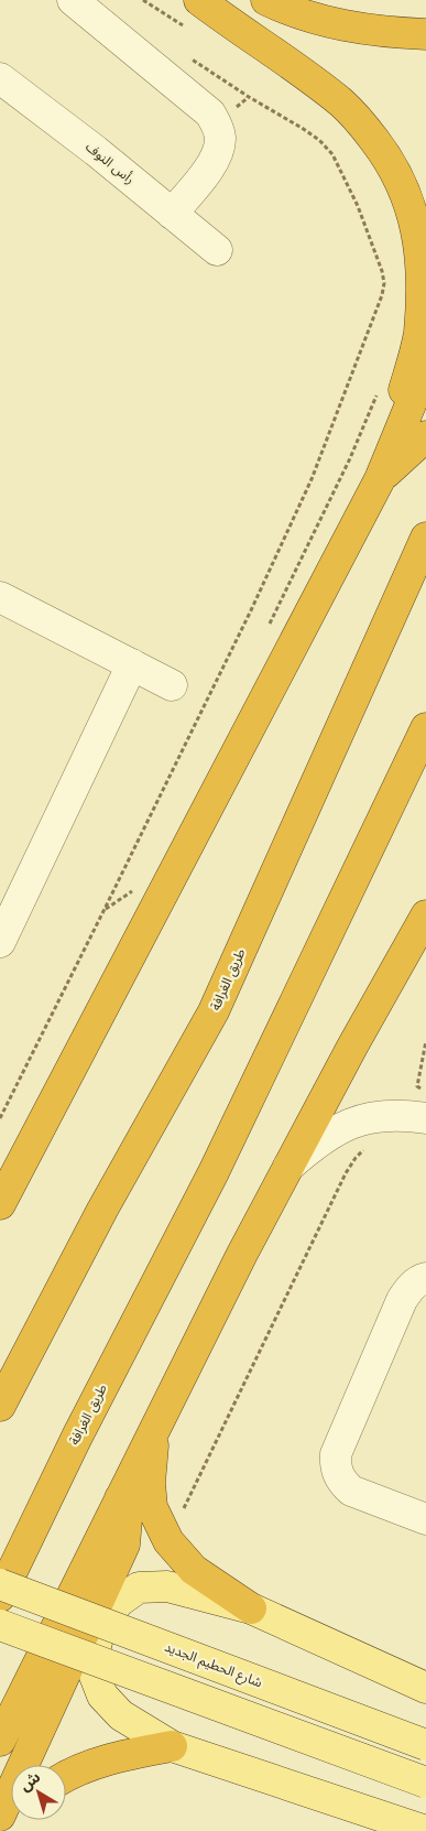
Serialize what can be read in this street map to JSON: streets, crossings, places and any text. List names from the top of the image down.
{
  "streets": {
    "highway": ["طريق الغرافة"],
    "main road": ["شارع الحطيم الجديد"],
    "street": ["رأس النوف"]
  },
  "north": "top left"
}
